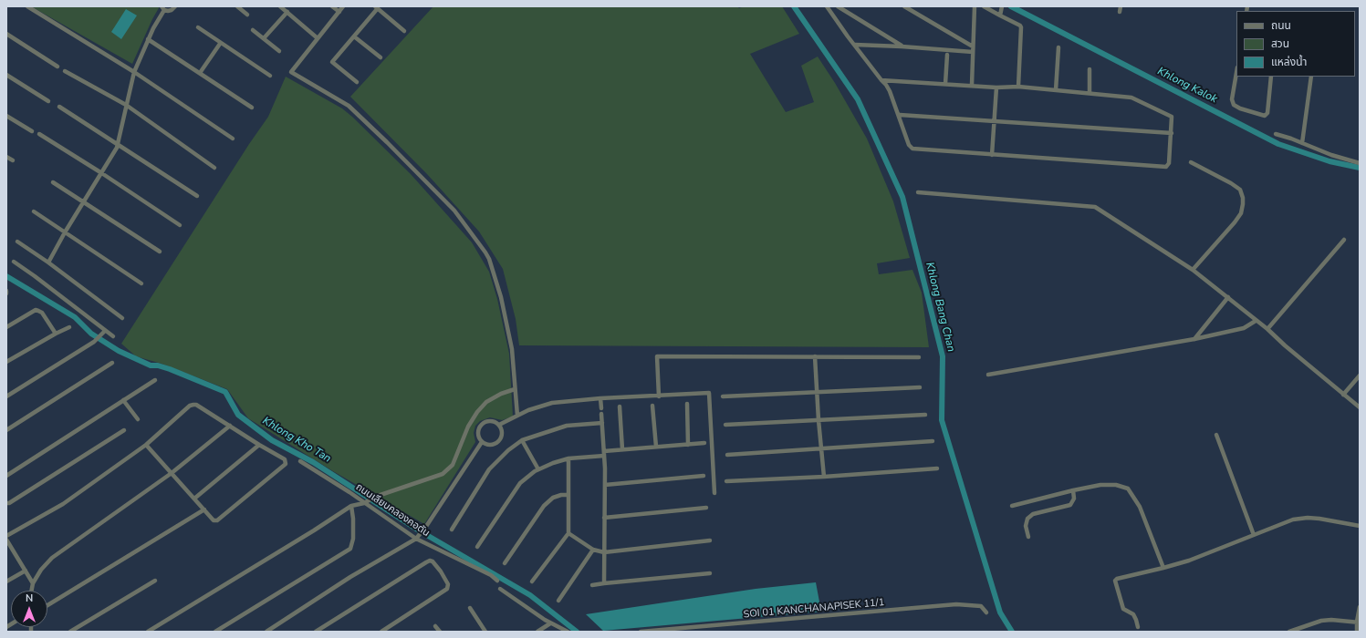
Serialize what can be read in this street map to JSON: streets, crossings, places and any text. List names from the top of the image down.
{
  "streets": {
    "street": ["ถนนเลียบคลองคอตัน", "SOI 01 KANCHANAPISEK 11/1"]
  },
  "water": ["Khlong Kalok", "Khlong Bang Chan", "Khlong Kho Tan"],
  "legend": ["ถนน", "สวน", "แหล่งน้ำ"],
  "north": "top"
}
